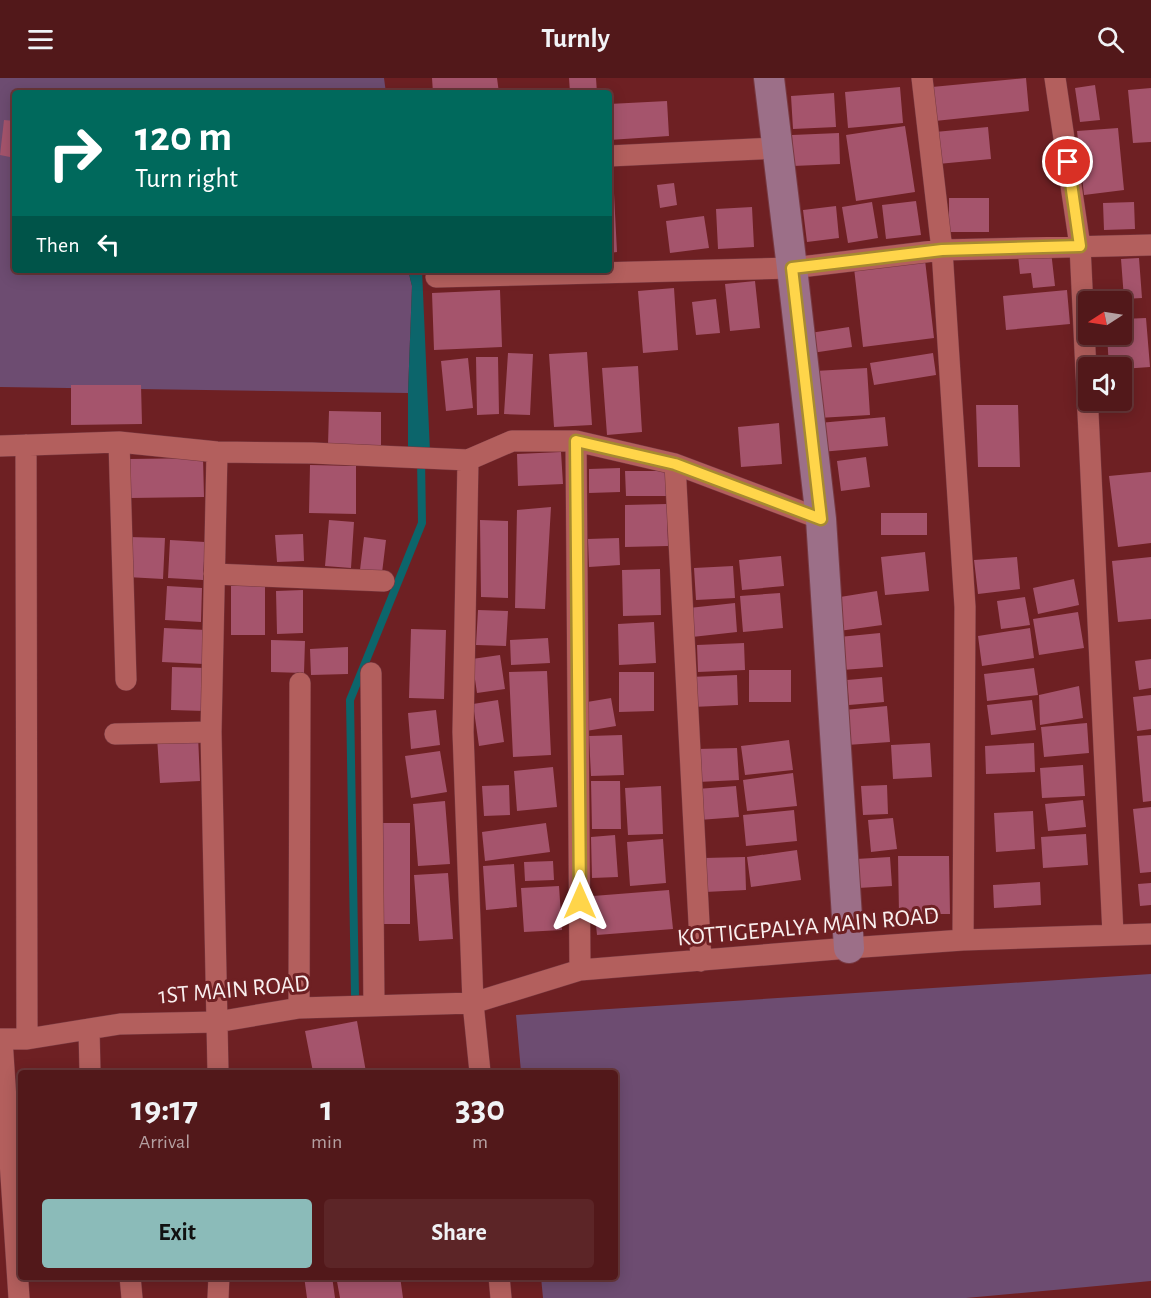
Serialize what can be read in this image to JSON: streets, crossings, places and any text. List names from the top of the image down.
{
  "streets": {
    "street": ["KOTTIGEPALYA MAIN ROAD", "1ST MAIN ROAD"]
  },
  "crossings": [
    ["KOTTIGEPALYA MAIN ROAD", "1ST MAIN ROAD"]
  ],
  "north": "left",
  "page": {
    "header": "Turnly",
    "turn": ["120 m", "Turn right"],
    "then": "Then",
    "eta": [
      "19:17",
      "Arrival",
      "1",
      "min",
      "330",
      "m"
    ],
    "buttons": ["Exit", "Share"]
  }
}
